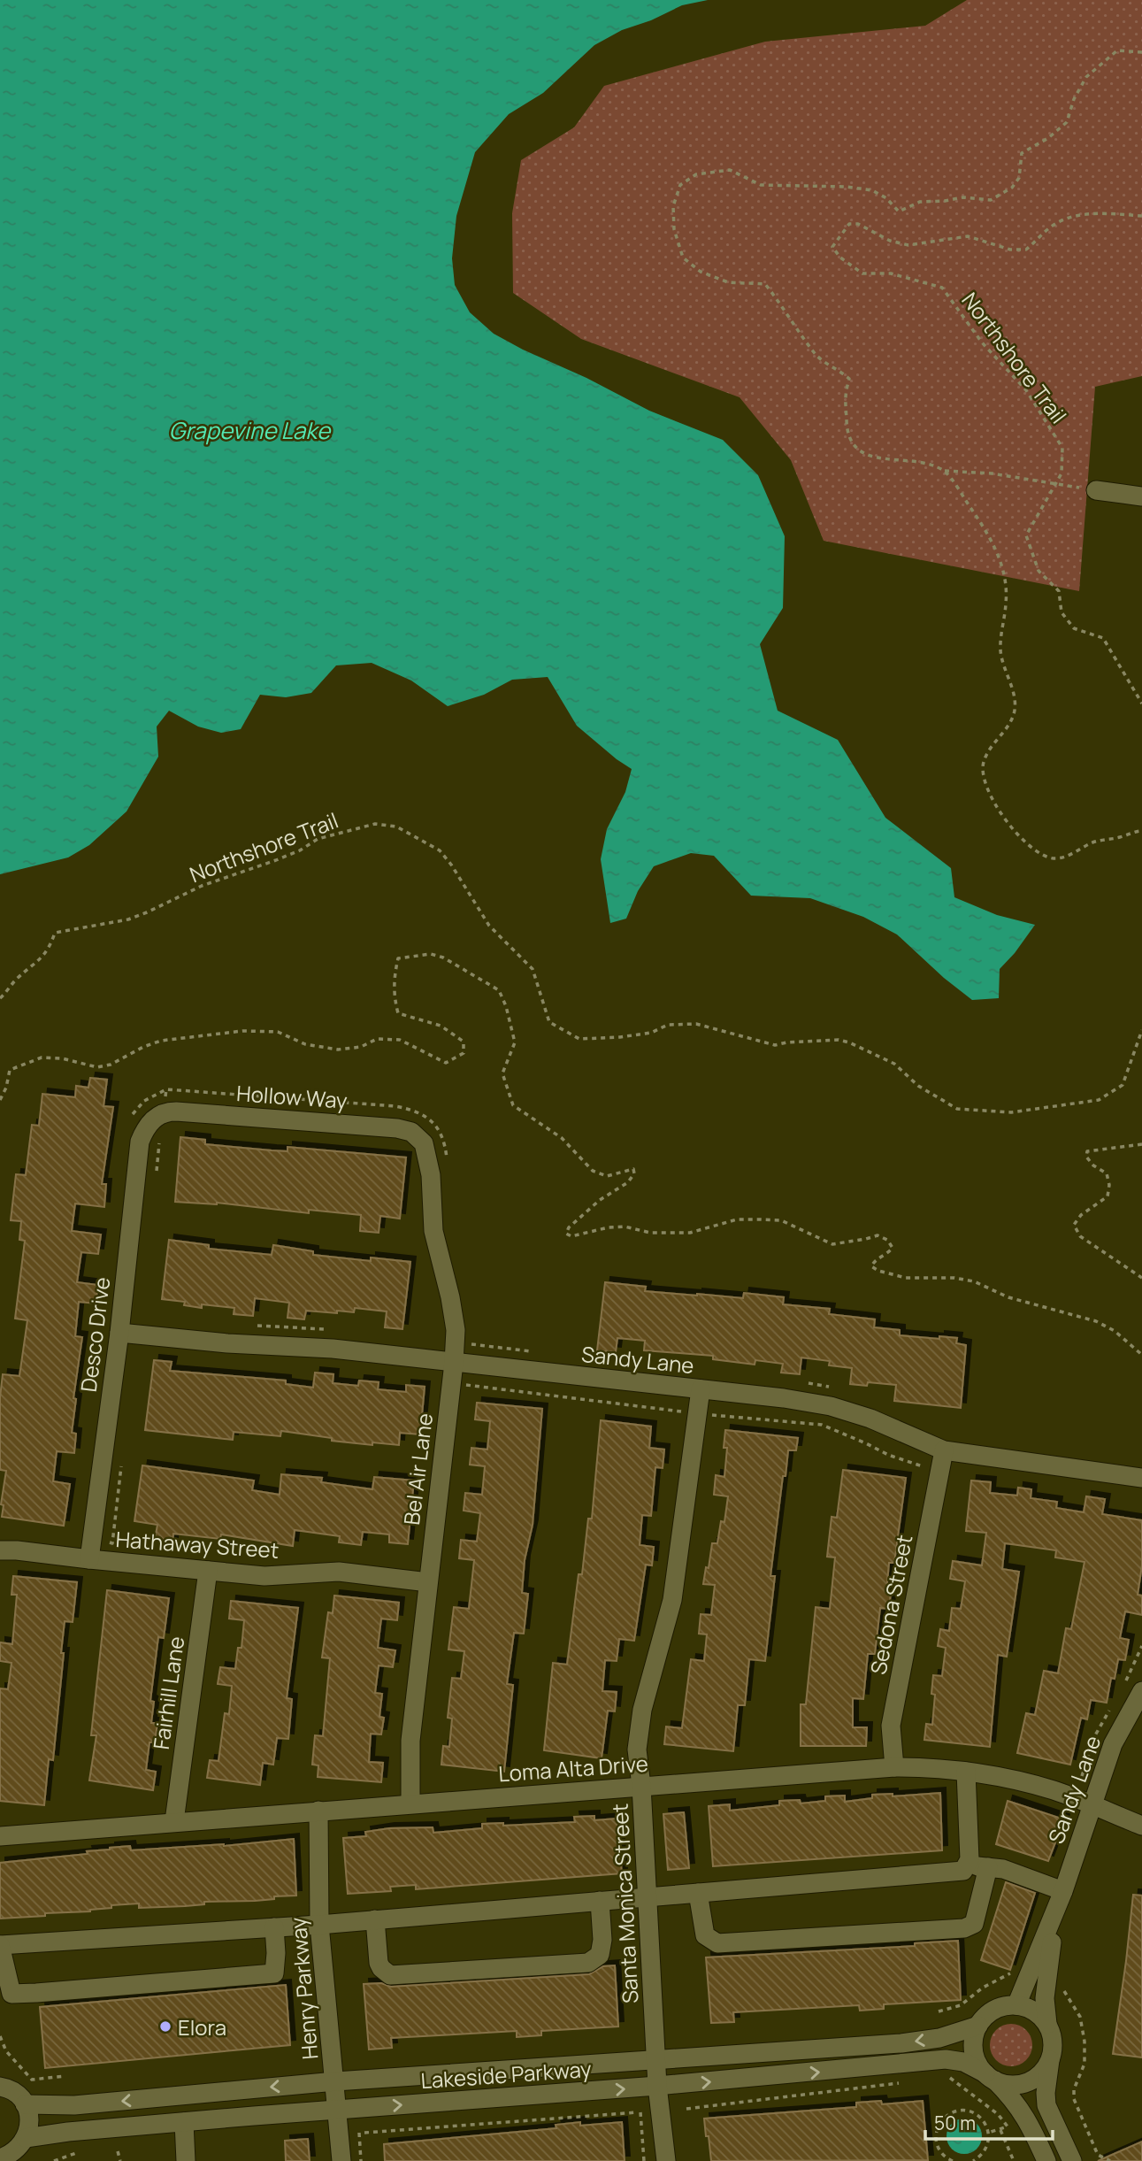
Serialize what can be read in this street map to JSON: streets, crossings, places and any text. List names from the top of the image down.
{
  "streets": {
    "street": [
      "Hollow Way",
      "Desco Drive",
      "Sandy Lane",
      "Bel Air Lane",
      "Hathaway Street",
      "Sedona Street",
      "Fairhill Lane",
      "Loma Alta Drive",
      "Santa Monica Street",
      "Henry Parkway",
      "Lakeside Parkway"
    ],
    "path": ["Northshore Trail"]
  },
  "crossings": [
    ["Hollow Way", "Desco Drive"],
    ["Hollow Way", "Bel Air Lane"],
    ["Desco Drive", "Sandy Lane"],
    ["Desco Drive", "Hathaway Street"],
    ["Sandy Lane", "Bel Air Lane"],
    ["Sandy Lane", "Sedona Street"],
    ["Sandy Lane", "Loma Alta Drive"],
    ["Sandy Lane", "Santa Monica Street"],
    ["Sandy Lane", "Lakeside Parkway"],
    ["Bel Air Lane", "Hathaway Street"],
    ["Bel Air Lane", "Loma Alta Drive"],
    ["Hathaway Street", "Fairhill Lane"],
    ["Sedona Street", "Loma Alta Drive"],
    ["Fairhill Lane", "Loma Alta Drive"],
    ["Loma Alta Drive", "Santa Monica Street"],
    ["Loma Alta Drive", "Henry Parkway"],
    ["Santa Monica Street", "Lakeside Parkway"],
    ["Henry Parkway", "Lakeside Parkway"]
  ],
  "water": ["Grapevine Lake"],
  "places": ["Elora"],
  "scale_bar": "50 m"
}
